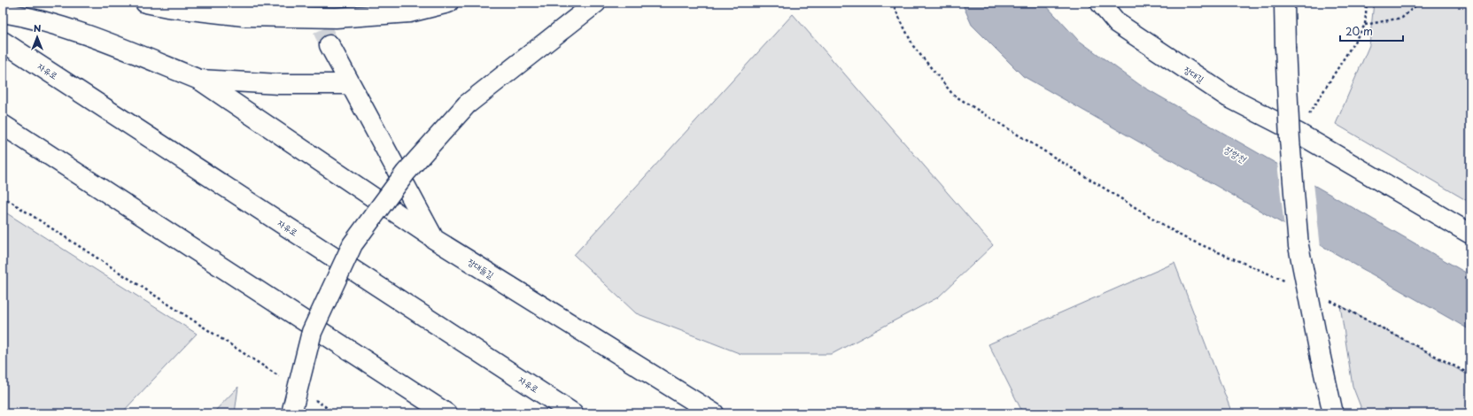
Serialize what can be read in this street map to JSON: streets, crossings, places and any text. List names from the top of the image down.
{
  "streets": {
    "main road": ["자유로", "장대길", "장대들길"]
  },
  "water": ["장항천"],
  "scale_bar": "20 m",
  "north": "top"
}
